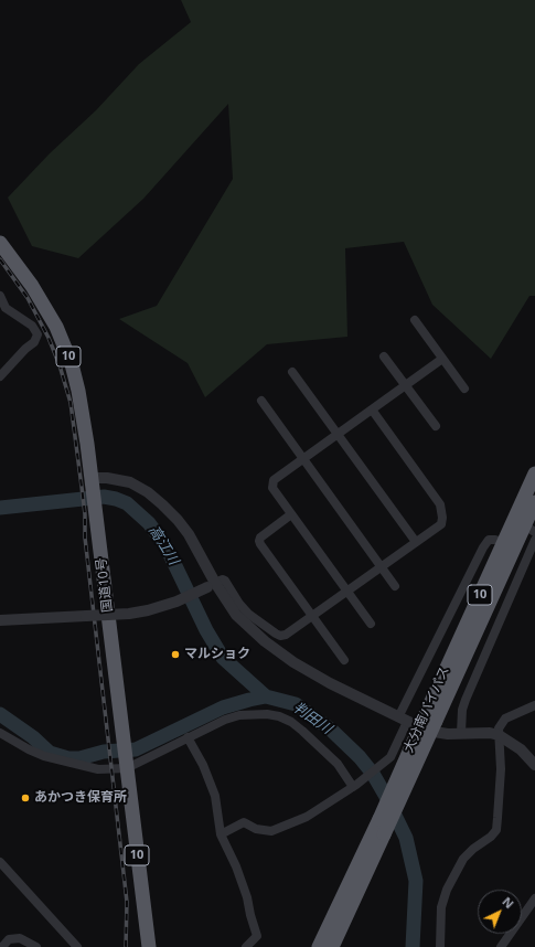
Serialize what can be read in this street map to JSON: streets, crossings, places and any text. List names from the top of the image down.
{
  "streets": {
    "highway": ["10", "国道10号", "大分南バイパス"]
  },
  "water": ["高江川", "判田川"],
  "places": ["マルショク", "あかつき保育所"],
  "north": "top right"
}
